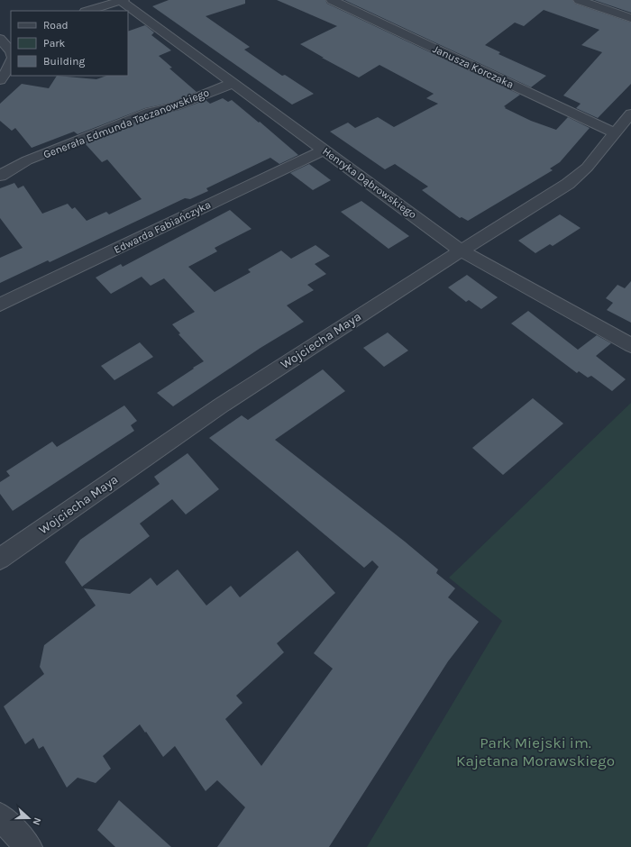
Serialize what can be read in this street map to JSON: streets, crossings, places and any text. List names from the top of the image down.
{
  "streets": {
    "street": [
      "Janusza Korczaka",
      "Generała Edmunda Taczanowskiego",
      "Henryka Dąbrowskiego",
      "Edwarda Fabiańczyka",
      "Wojciecha Maya"
    ]
  },
  "crossings": [
    ["Janusza Korczaka", "Wojciecha Maya"],
    ["Generała Edmunda Taczanowskiego", "Henryka Dąbrowskiego"],
    ["Henryka Dąbrowskiego", "Edwarda Fabiańczyka"],
    ["Henryka Dąbrowskiego", "Wojciecha Maya"]
  ],
  "parks": ["Park Miejski im. Kajetana Morawskiego"],
  "legend": ["Road", "Park", "Building"],
  "north": "right"
}
